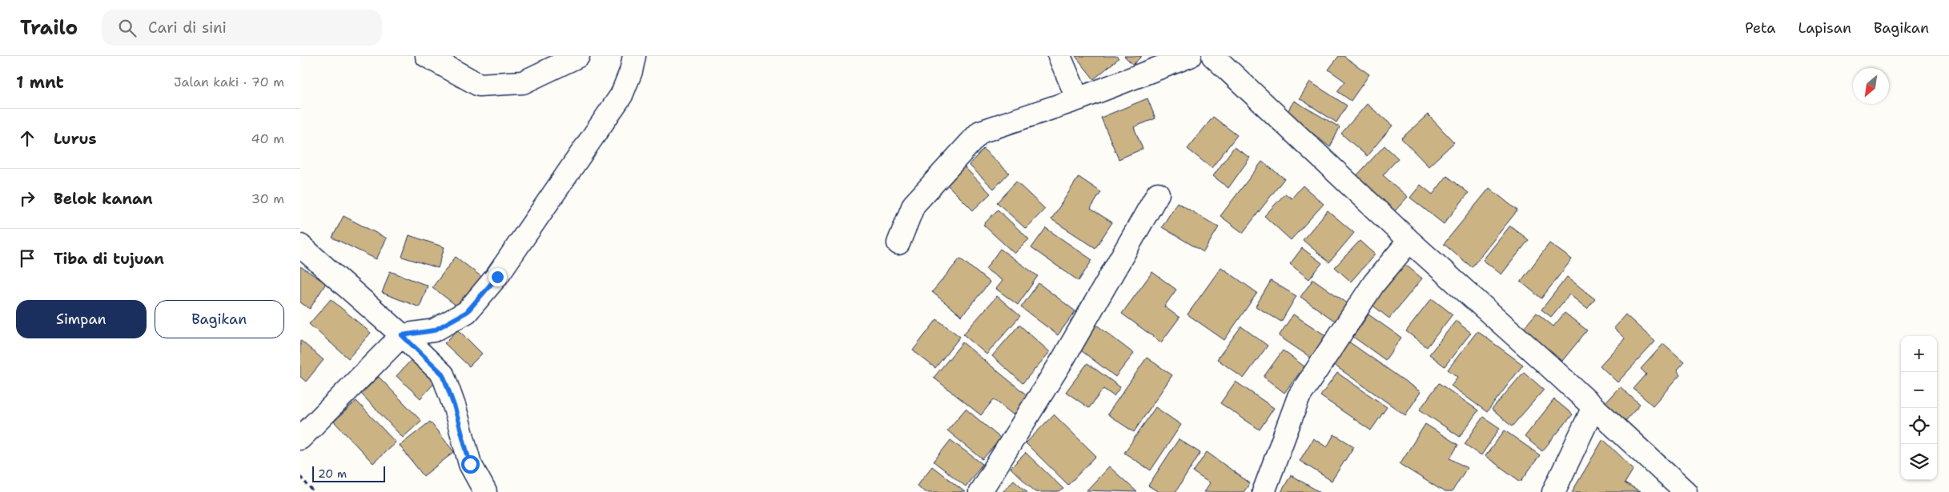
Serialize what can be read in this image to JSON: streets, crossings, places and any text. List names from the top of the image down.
{
  "scale_bar": "20 m",
  "north": "bottom left",
  "page": {
    "header": "Trailo",
    "search": "Cari di sini",
    "nav": ["Peta", "Lapisan", "Bagikan"],
    "heading": ["1 mnt", "Jalan kaki · 70 m"],
    "list": [
      ["Lurus", "40 m"],
      ["Belok kanan", "30 m"],
      "Tiba di tujuan"
    ],
    "buttons": ["Simpan", "Bagikan"],
    "map_buttons": ["+", "−"],
    "scale": "20 m"
  }
}
